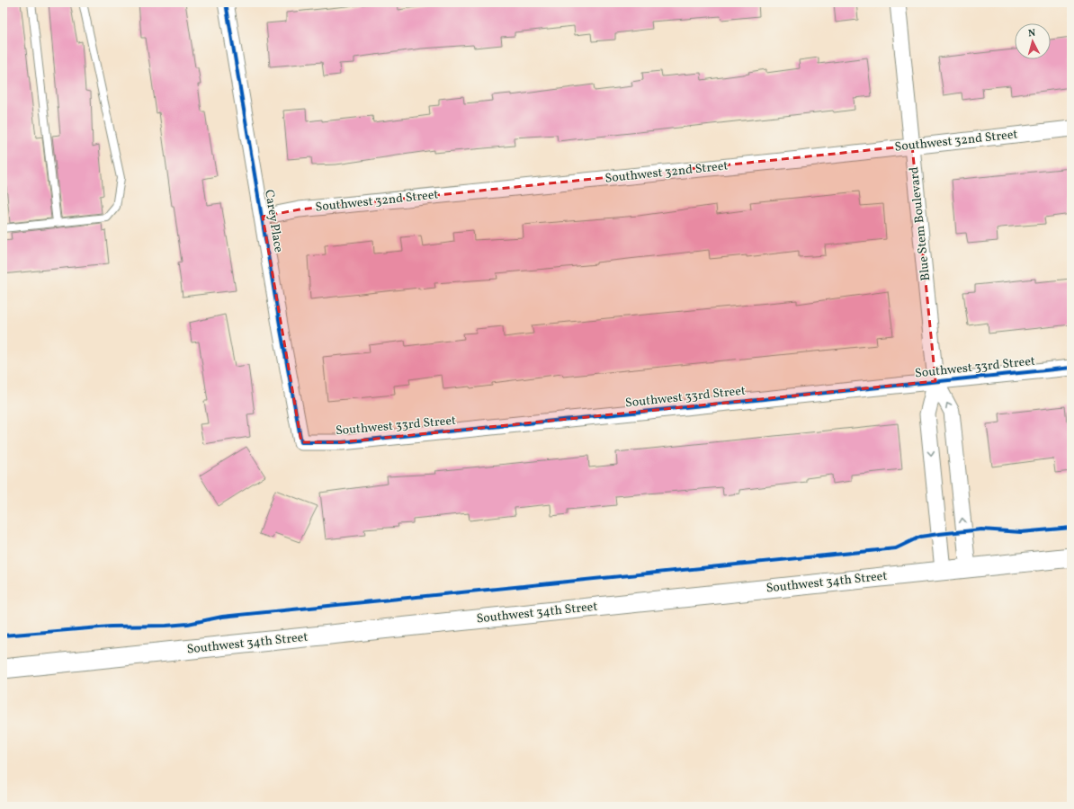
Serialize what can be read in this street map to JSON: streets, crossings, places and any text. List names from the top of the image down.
{
  "streets": {
    "street": [
      "Southwest 32nd Street",
      "Carey Place",
      "Blue Stem Boulevard",
      "Southwest 33rd Street",
      "Southwest 34th Street"
    ]
  },
  "crossings": [
    ["Southwest 32nd Street", "Carey Place"],
    ["Southwest 32nd Street", "Blue Stem Boulevard"],
    ["Carey Place", "Southwest 33rd Street"],
    ["Blue Stem Boulevard", "Southwest 33rd Street"],
    ["Blue Stem Boulevard", "Southwest 34th Street"]
  ],
  "north": "top"
}
